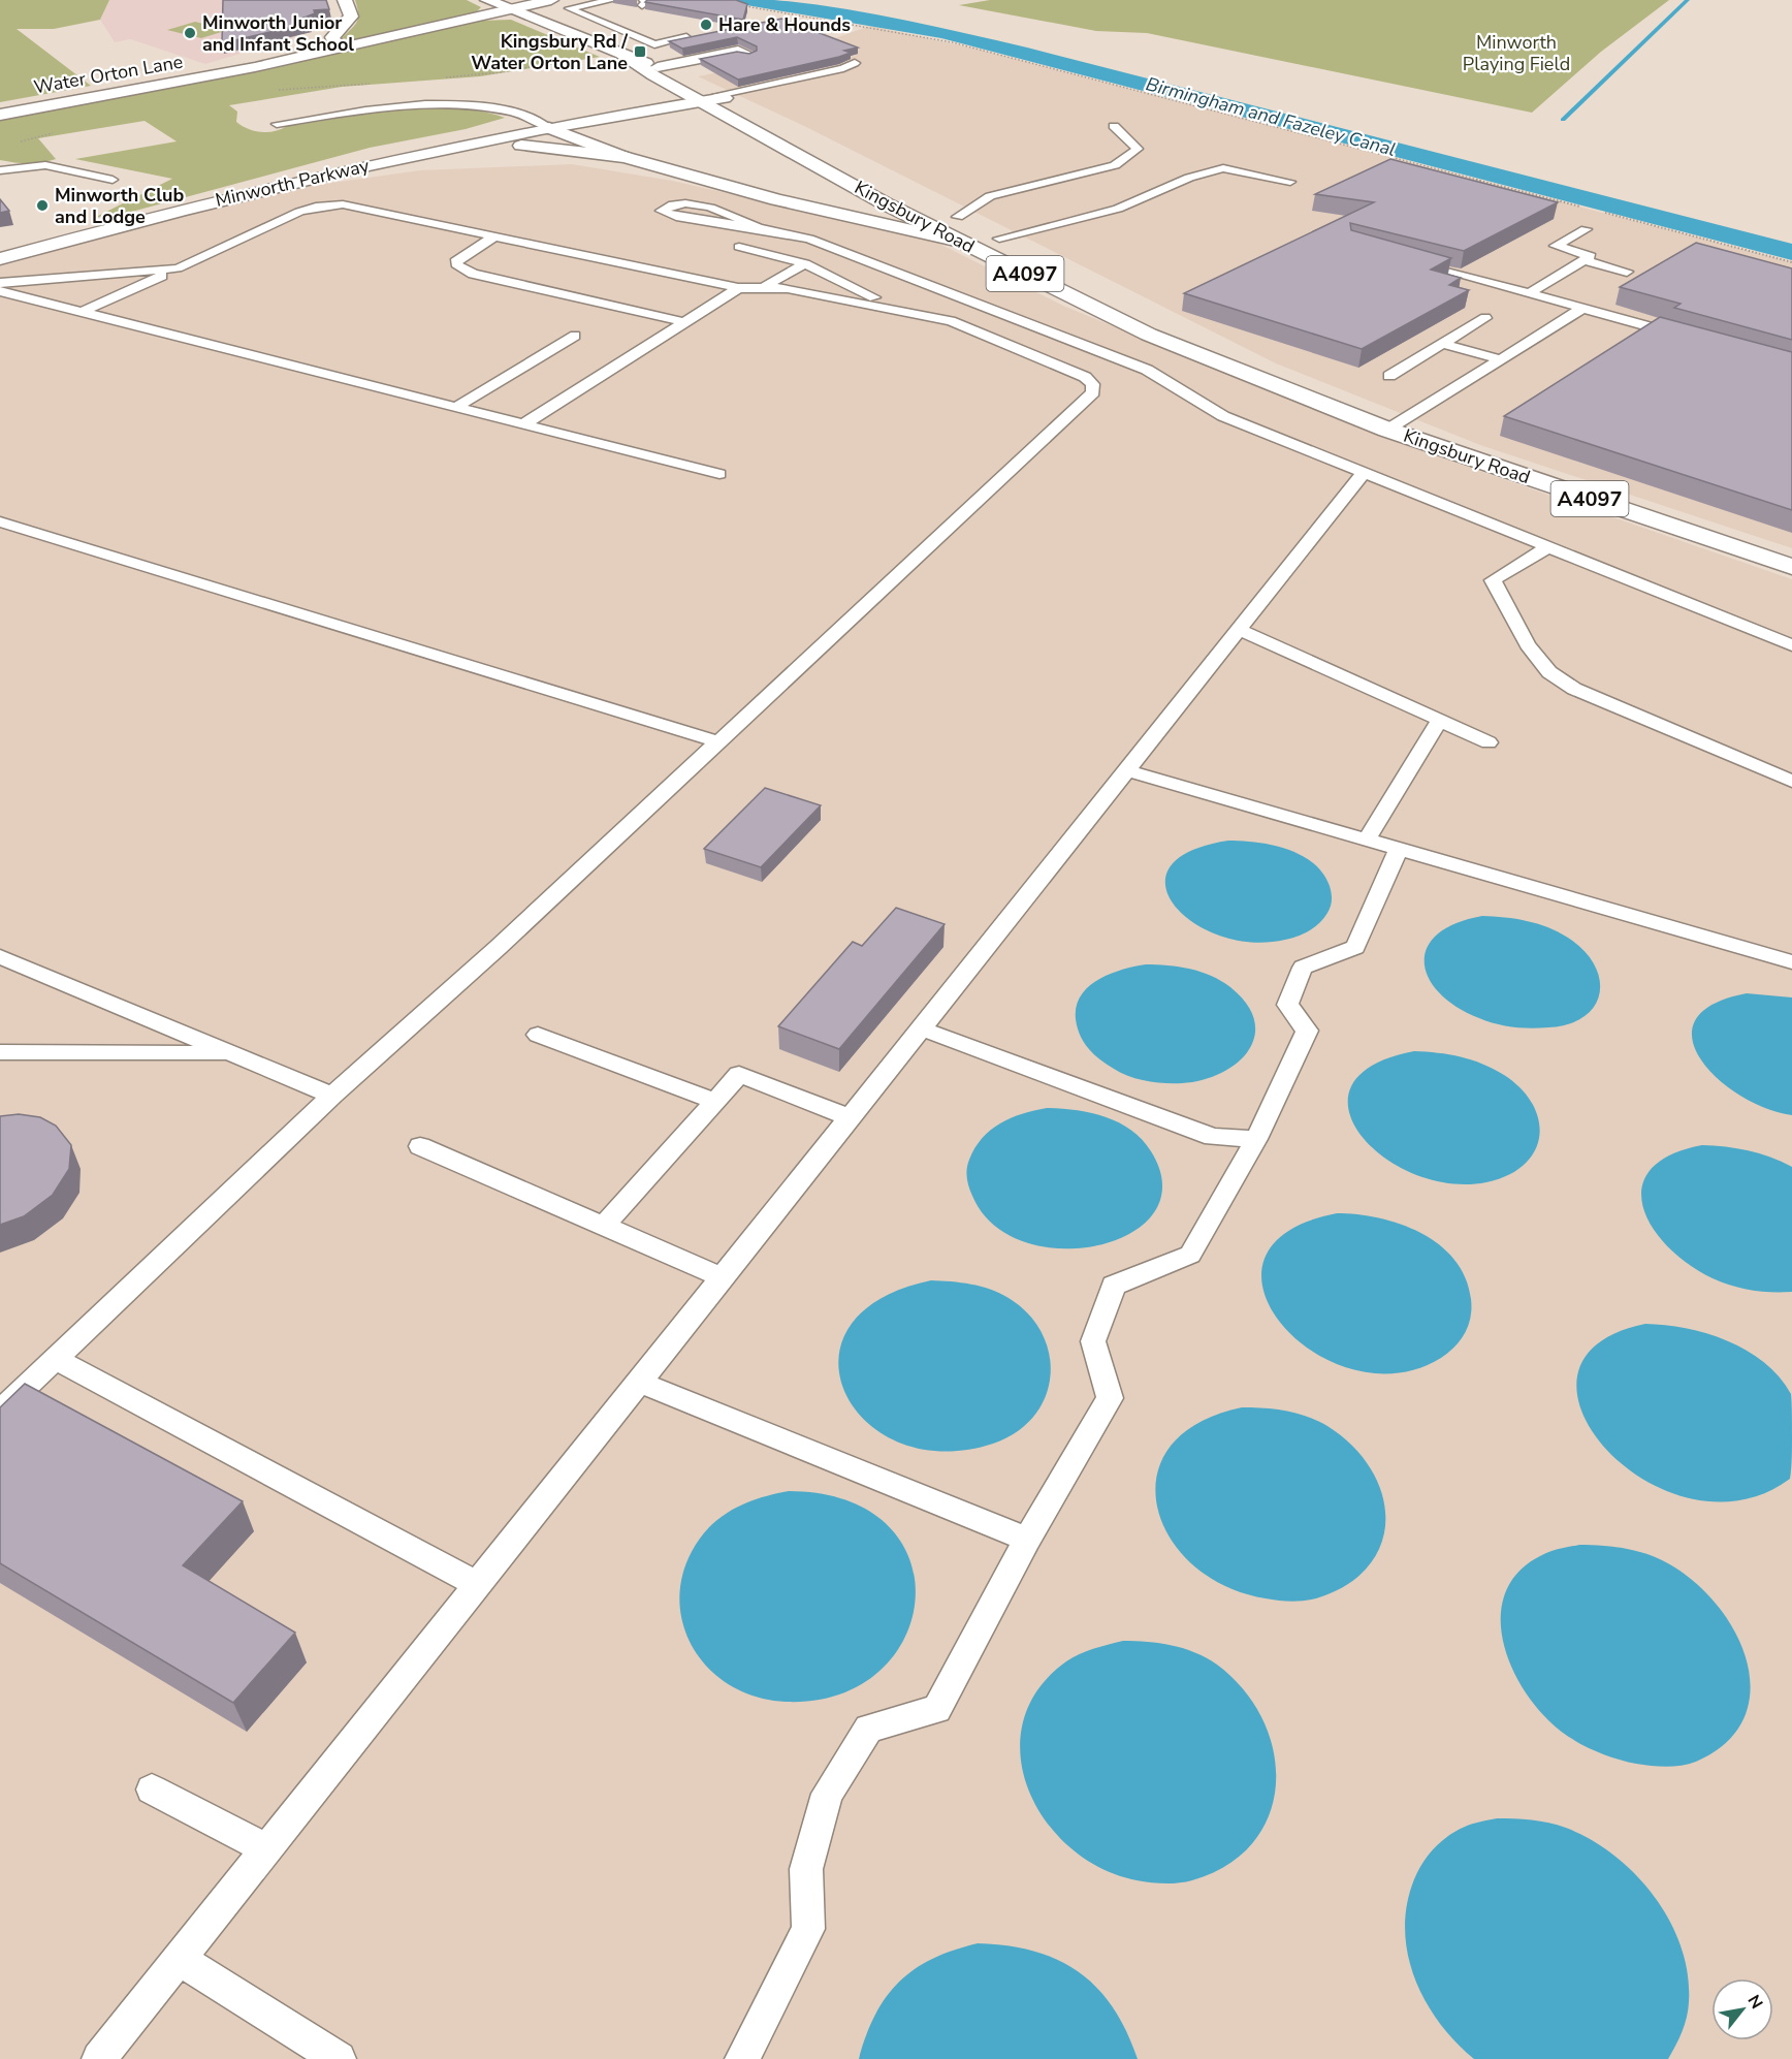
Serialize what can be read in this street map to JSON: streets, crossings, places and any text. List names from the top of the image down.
{
  "streets": {
    "main road": [
      "Water Orton Lane",
      "Minworth Parkway",
      "Kingsbury Road",
      "A4097"
    ]
  },
  "crossings": [
    ["Water Orton Lane", "Kingsbury Road"],
    ["Minworth Parkway", "Kingsbury Road"]
  ],
  "water": ["Birmingham and Fazeley Canal"],
  "parks": ["Minworth Playing Field"],
  "places": {
    "other": ["Hare & Hounds", "Minworth Junior and Infant School", "Minworth Club and Lodge"],
    "transit": ["Kingsbury Rd / Water Orton Lane"]
  },
  "north": "top right"
}
